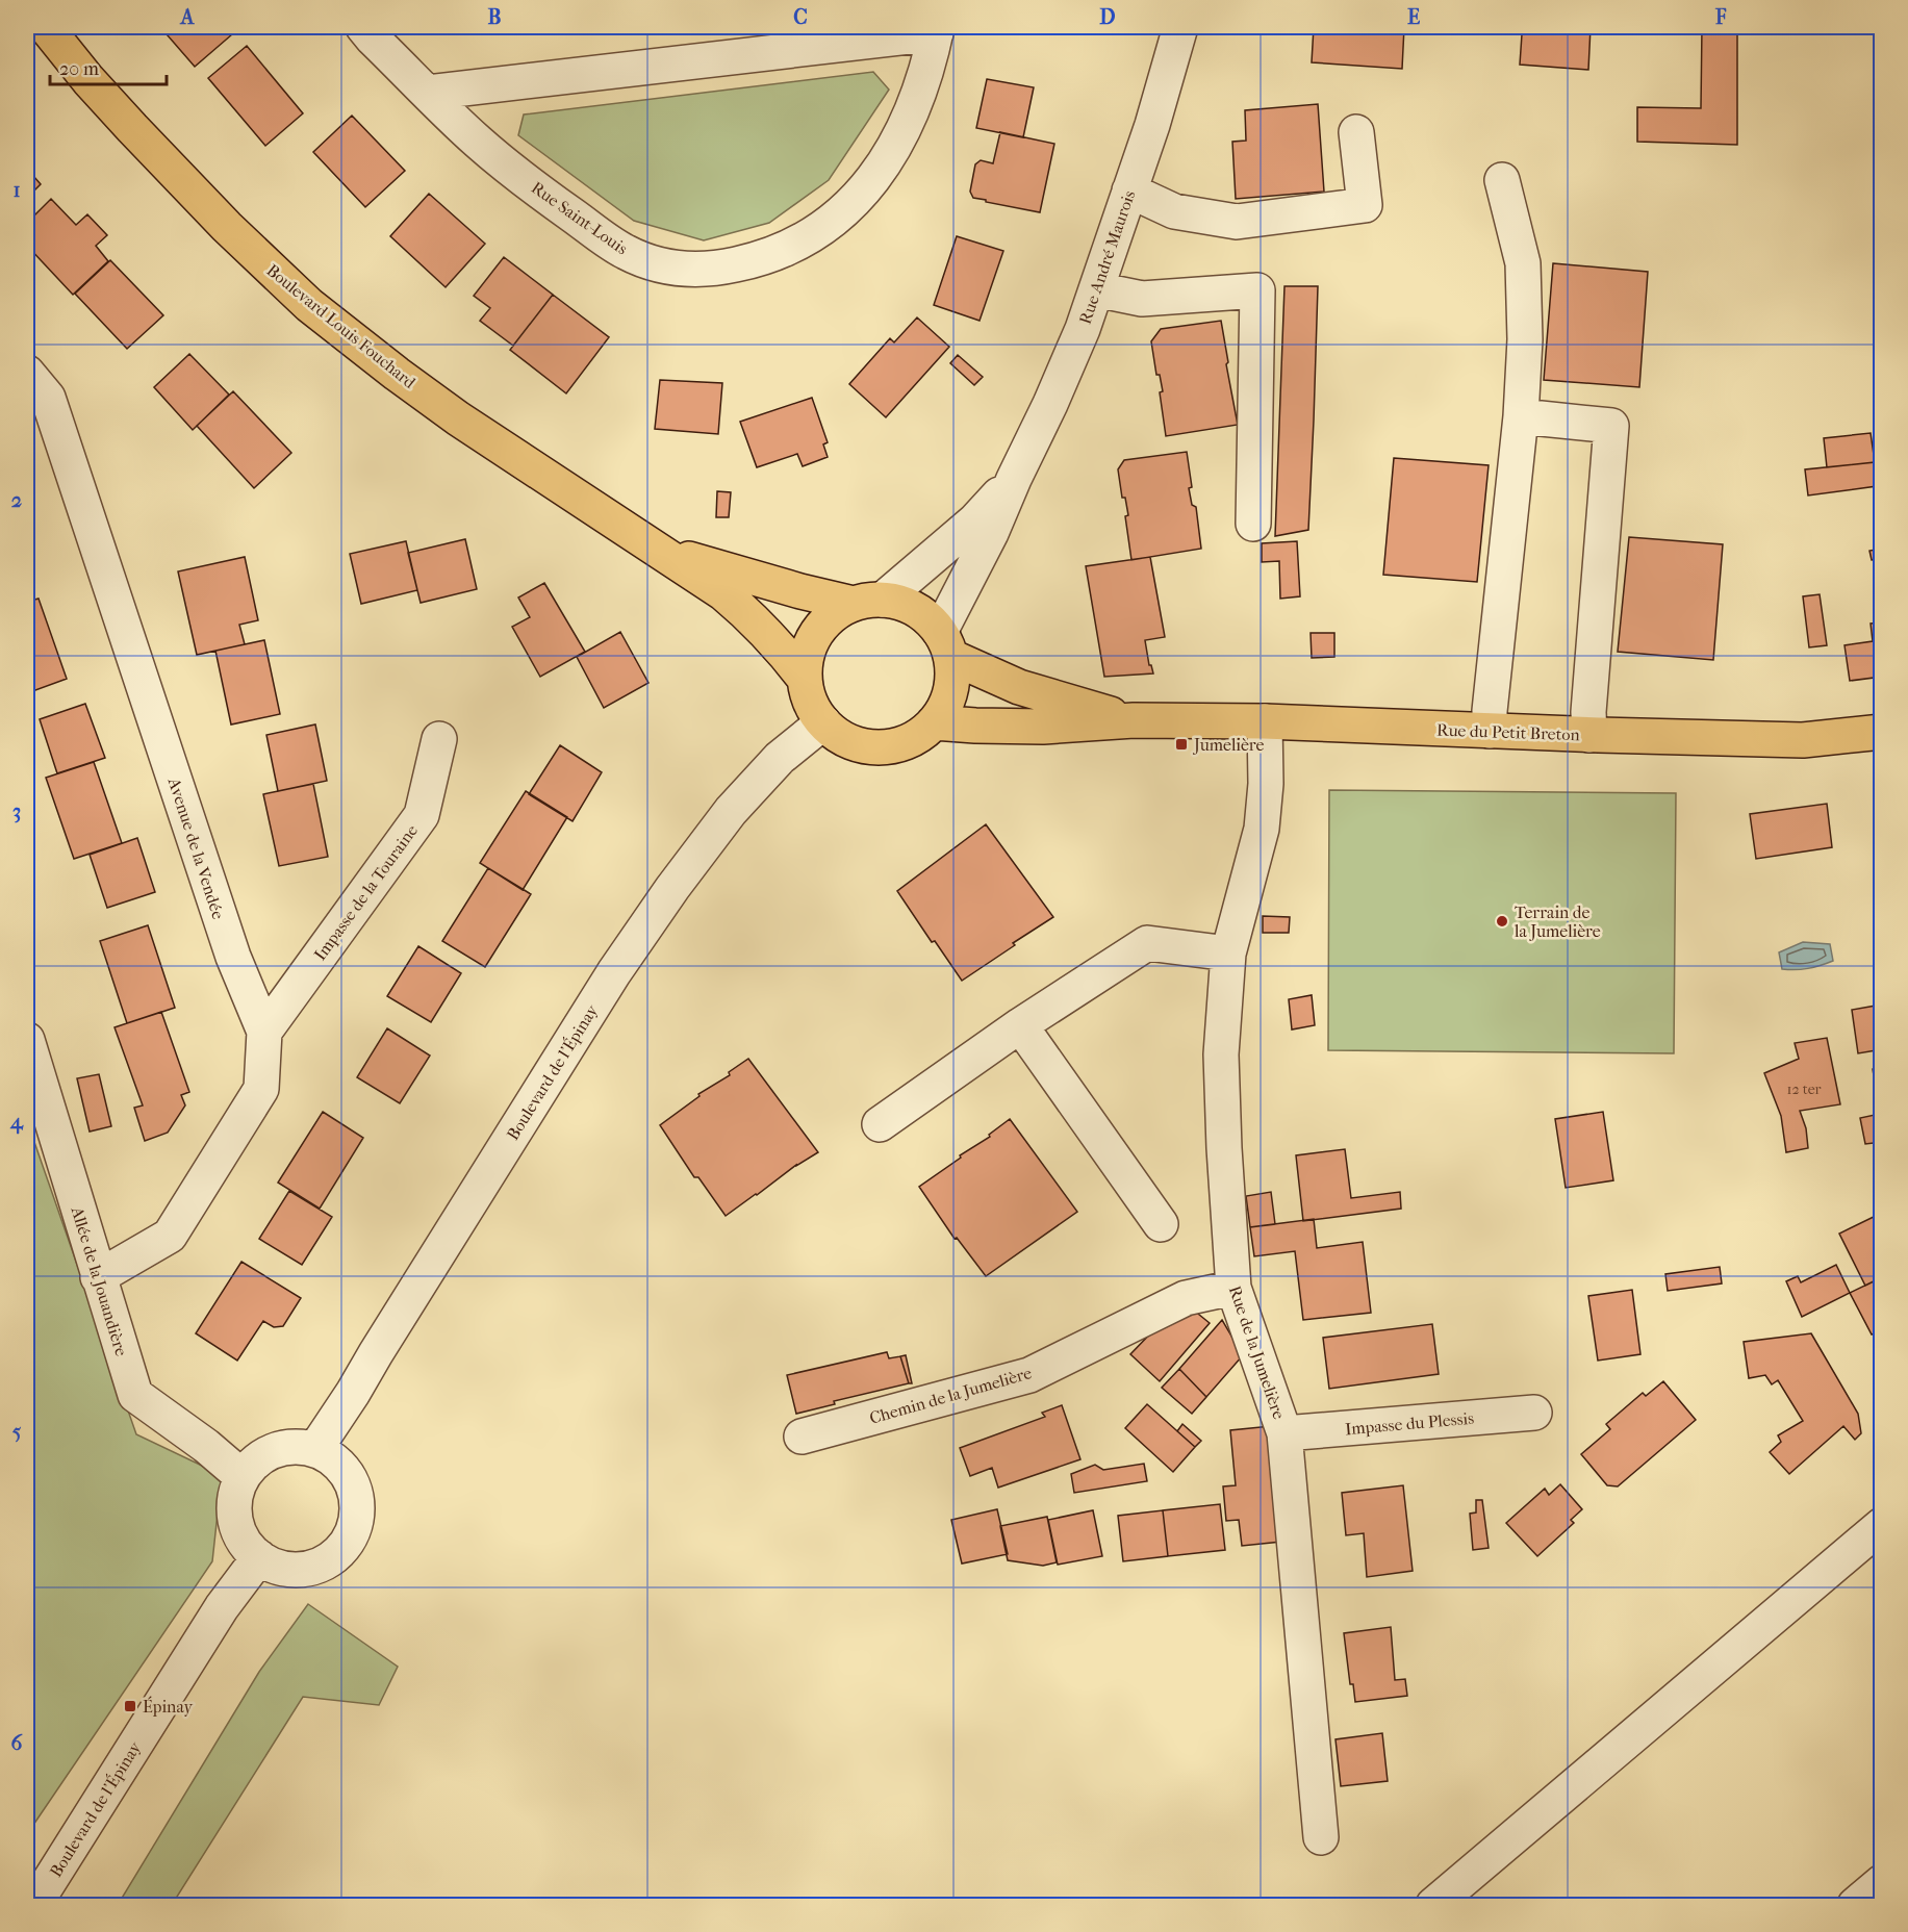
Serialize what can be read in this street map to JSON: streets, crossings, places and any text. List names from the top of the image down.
{
  "streets": {
    "main road": ["Boulevard Louis Fouchard", "Rue du Petit Breton"],
    "street": [
      "Rue Saint-Louis",
      "Rue André Maurois",
      "Avenue de la Vendée",
      "Impasse de la Touraine",
      "Boulevard de l'Épinay",
      "Allée de la Jouandière",
      "Rue de la Jumelière",
      "Chemin de la Jumelière",
      "Impasse du Plessis"
    ]
  },
  "crossings": [
    ["Rue André Maurois", "Boulevard Louis Fouchard"],
    ["Rue André Maurois", "Rue du Petit Breton"],
    ["Rue André Maurois", "Boulevard de l'Épinay"],
    ["Boulevard Louis Fouchard", "Rue du Petit Breton"],
    ["Boulevard Louis Fouchard", "Boulevard de l'Épinay"],
    ["Rue du Petit Breton", "Boulevard de l'Épinay"],
    ["Rue du Petit Breton", "Rue de la Jumelière"],
    ["Avenue de la Vendée", "Impasse de la Touraine"],
    ["Avenue de la Vendée", "Allée de la Jouandière"],
    ["Boulevard de l'Épinay", "Allée de la Jouandière"],
    ["Rue de la Jumelière", "Chemin de la Jumelière"],
    ["Rue de la Jumelière", "Impasse du Plessis"]
  ],
  "places": {
    "transit": ["Jumelière", "Épinay"],
    "other": ["Terrain de la Jumelière"]
  },
  "house_numbers": ["12 ter"],
  "scale_bar": "20 m",
  "grid": {
    "columns": [
      "A",
      "B",
      "C",
      "D",
      "E",
      "F"
    ],
    "rows": [
      "1",
      "2",
      "3",
      "4",
      "5",
      "6"
    ]
  }
}
